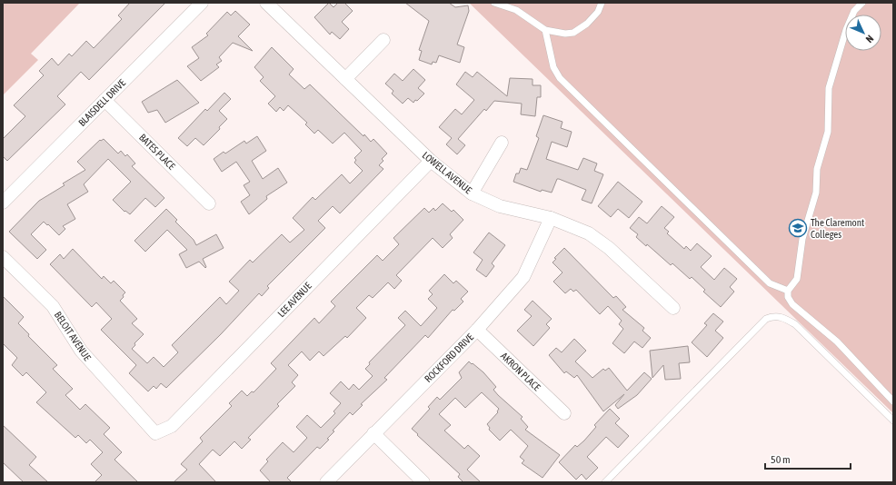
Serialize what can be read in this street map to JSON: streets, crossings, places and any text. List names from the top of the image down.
{
  "streets": {
    "street": [
      "BLAISDELL DRIVE",
      "BATES PLACE",
      "LOWELL AVENUE",
      "LEE AVENUE",
      "BELOIT AVENUE",
      "ROCKFORD DRIVE",
      "AKRON PLACE"
    ]
  },
  "crossings": [
    ["BLAISDELL DRIVE", "BATES PLACE"],
    ["LOWELL AVENUE", "LEE AVENUE"],
    ["LOWELL AVENUE", "ROCKFORD DRIVE"],
    ["LEE AVENUE", "BELOIT AVENUE"],
    ["ROCKFORD DRIVE", "AKRON PLACE"]
  ],
  "places": {
    "school or university": ["The Claremont Colleges"]
  },
  "scale_bar": "50 m",
  "north": "bottom right"
}
